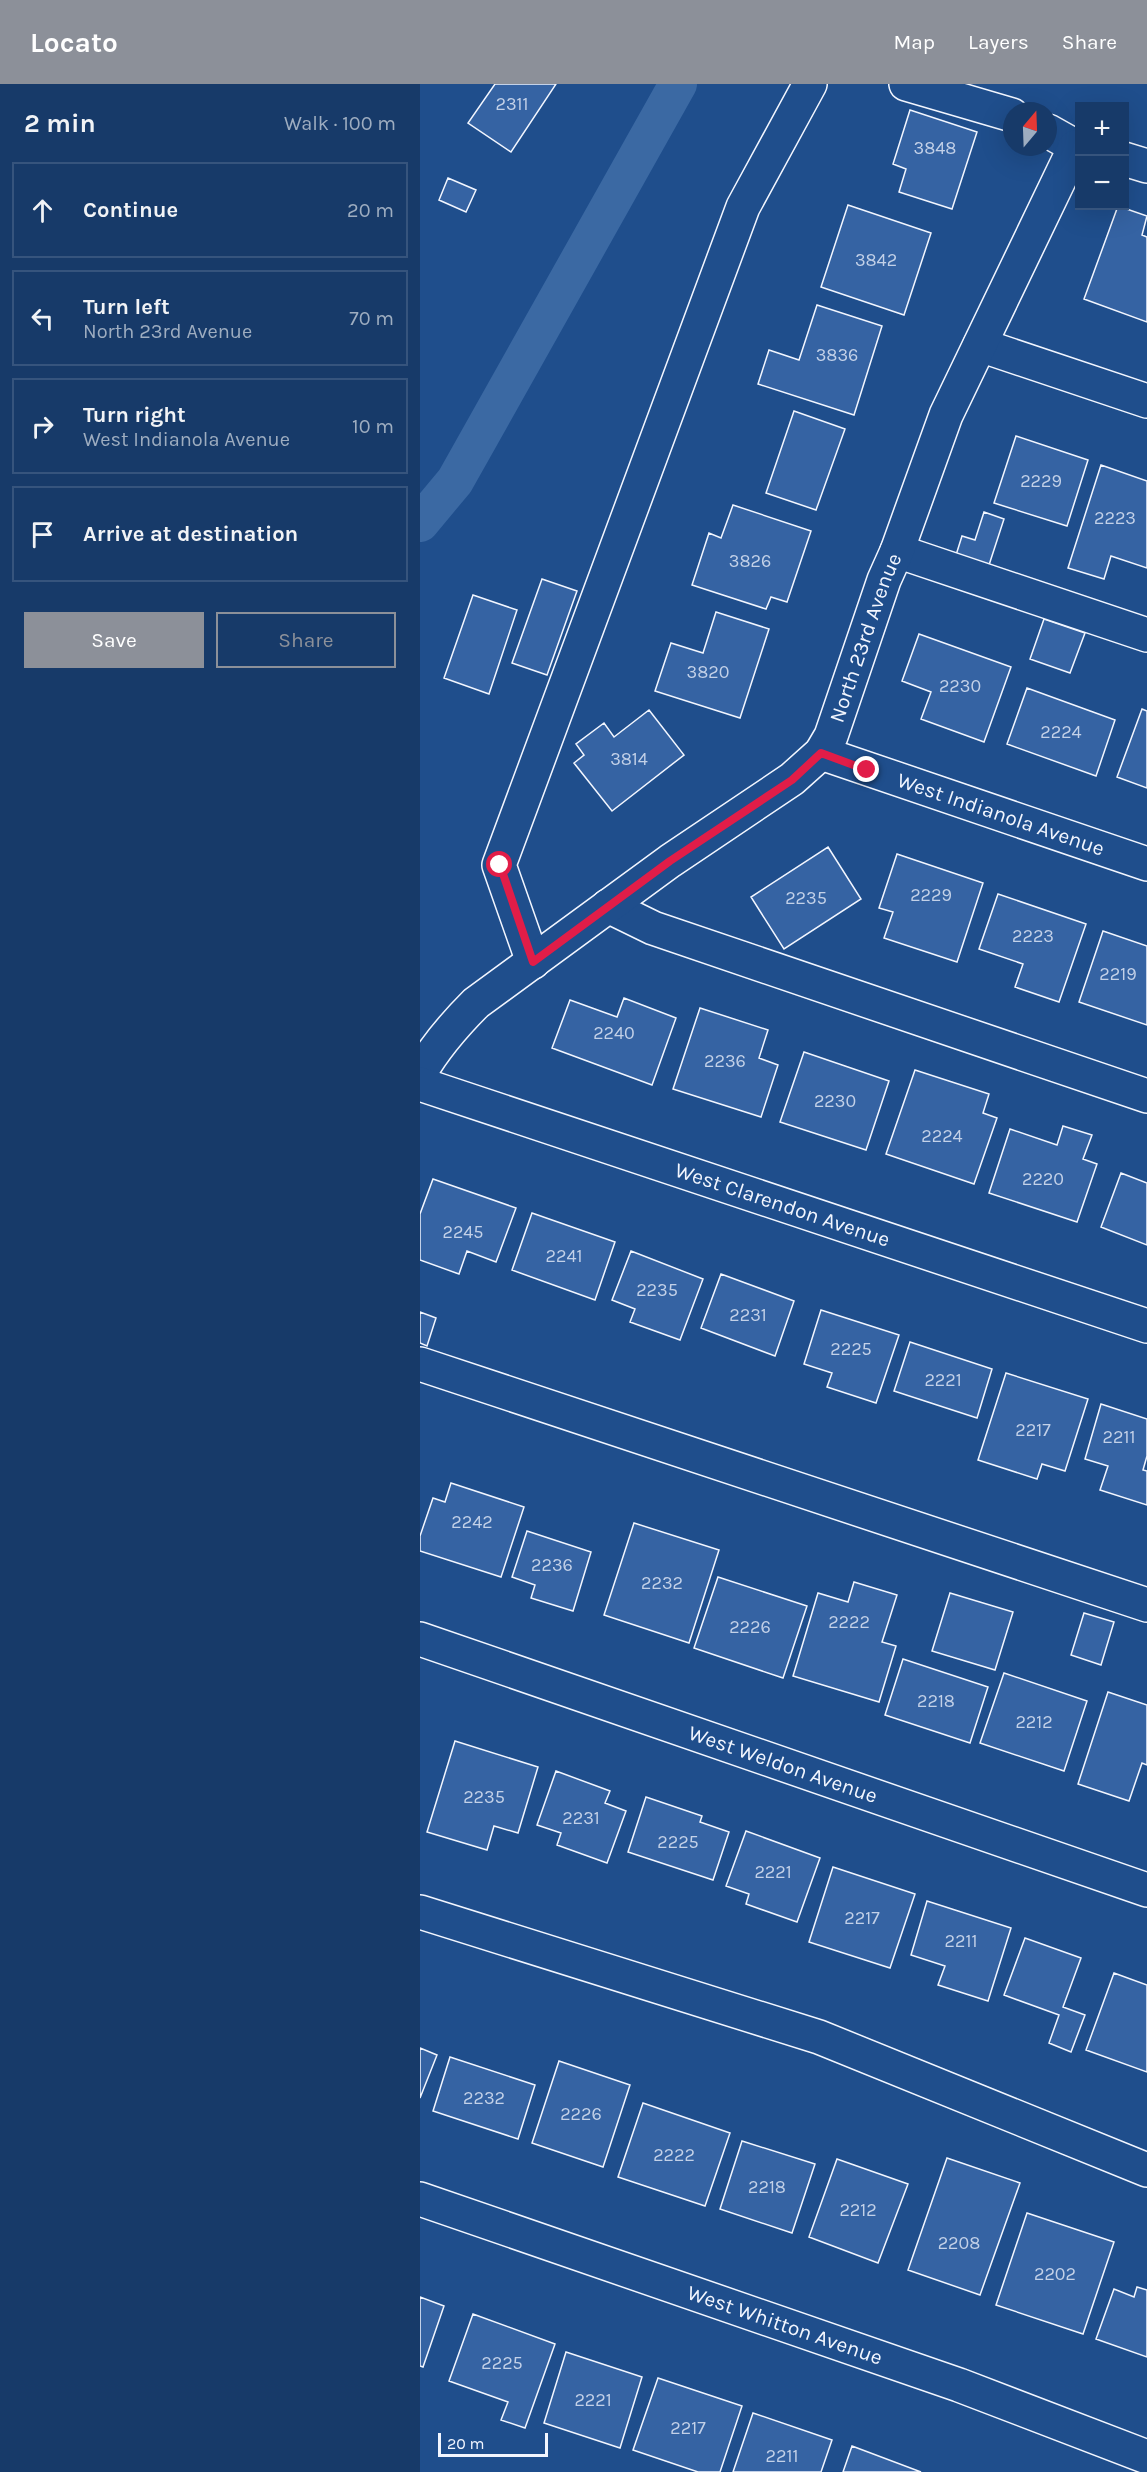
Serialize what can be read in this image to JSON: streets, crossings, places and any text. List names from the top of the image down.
{
  "streets": {
    "street": [
      "North 23rd Avenue",
      "West Indianola Avenue",
      "West Clarendon Avenue",
      "West Weldon Avenue",
      "West Whitton Avenue"
    ]
  },
  "crossings": [
    ["North 23rd Avenue", "West Indianola Avenue"]
  ],
  "house_numbers": [
    "2311",
    "3848",
    "3842",
    "3836",
    "2229",
    "2223",
    "3826",
    "3820",
    "2230",
    "2224",
    "3814",
    "2229",
    "2235",
    "2223",
    "2219",
    "2240",
    "2236",
    "2230",
    "2224",
    "2220",
    "2245",
    "2241",
    "2235",
    "2231",
    "2225",
    "2221",
    "2217",
    "2211",
    "2242",
    "2236",
    "2232",
    "2222",
    "2226",
    "2218",
    "2212",
    "2235",
    "2231",
    "2225",
    "2221",
    "2217",
    "2211",
    "2232",
    "2226",
    "2222",
    "2218",
    "2212",
    "2208",
    "2202",
    "2225",
    "2221",
    "2217",
    "2211"
  ],
  "scale_bar": "20 m",
  "north": "top",
  "page": {
    "header": "Locato",
    "nav": ["Map", "Layers", "Share"],
    "heading": ["2 min", "Walk · 100 m"],
    "map_buttons": ["+", "−"],
    "list": [
      ["Continue", "20 m"],
      ["Turn left", "North 23rd Avenue", "70 m"],
      ["Turn right", "West Indianola Avenue", "10 m"],
      "Arrive at destination"
    ],
    "buttons": ["Save", "Share"],
    "scale": "20 m"
  }
}
